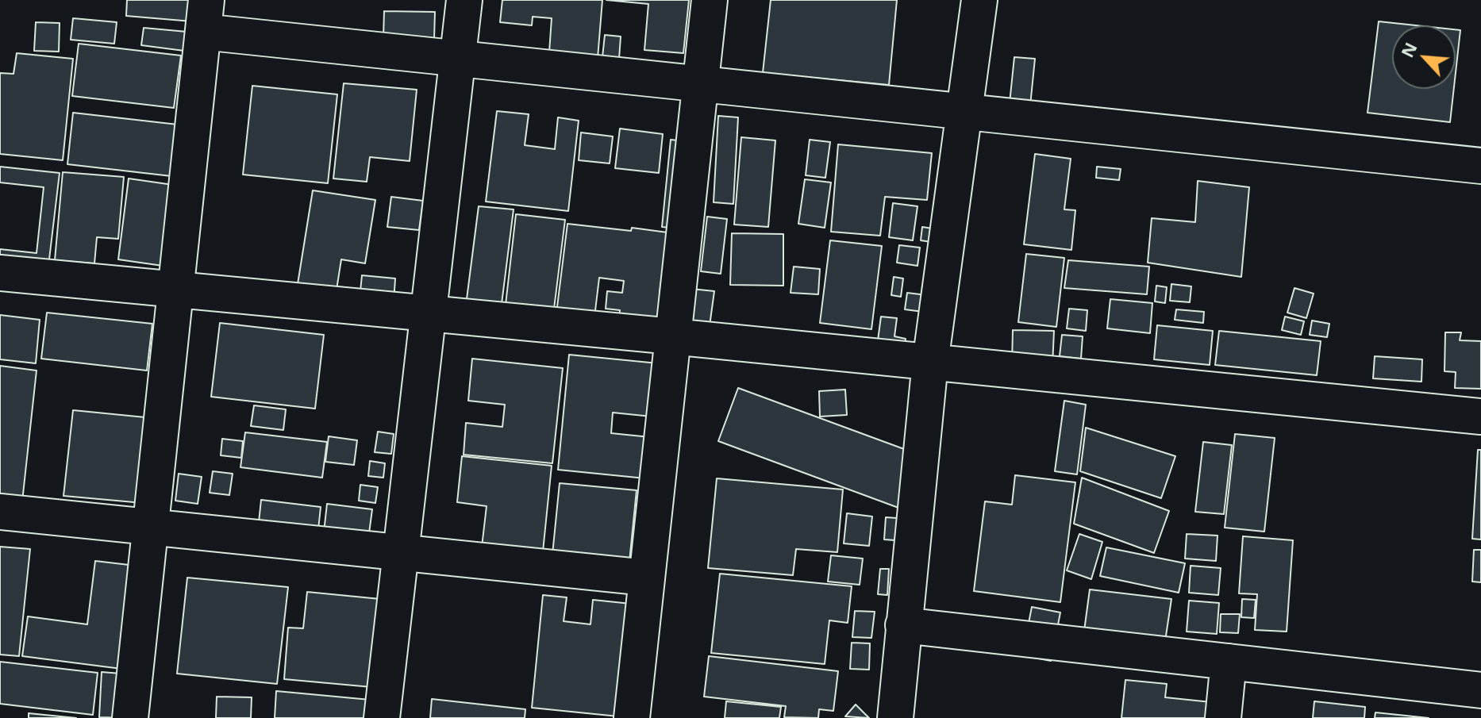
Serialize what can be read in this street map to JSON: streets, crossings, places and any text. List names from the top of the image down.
{
  "north": "top left"
}
